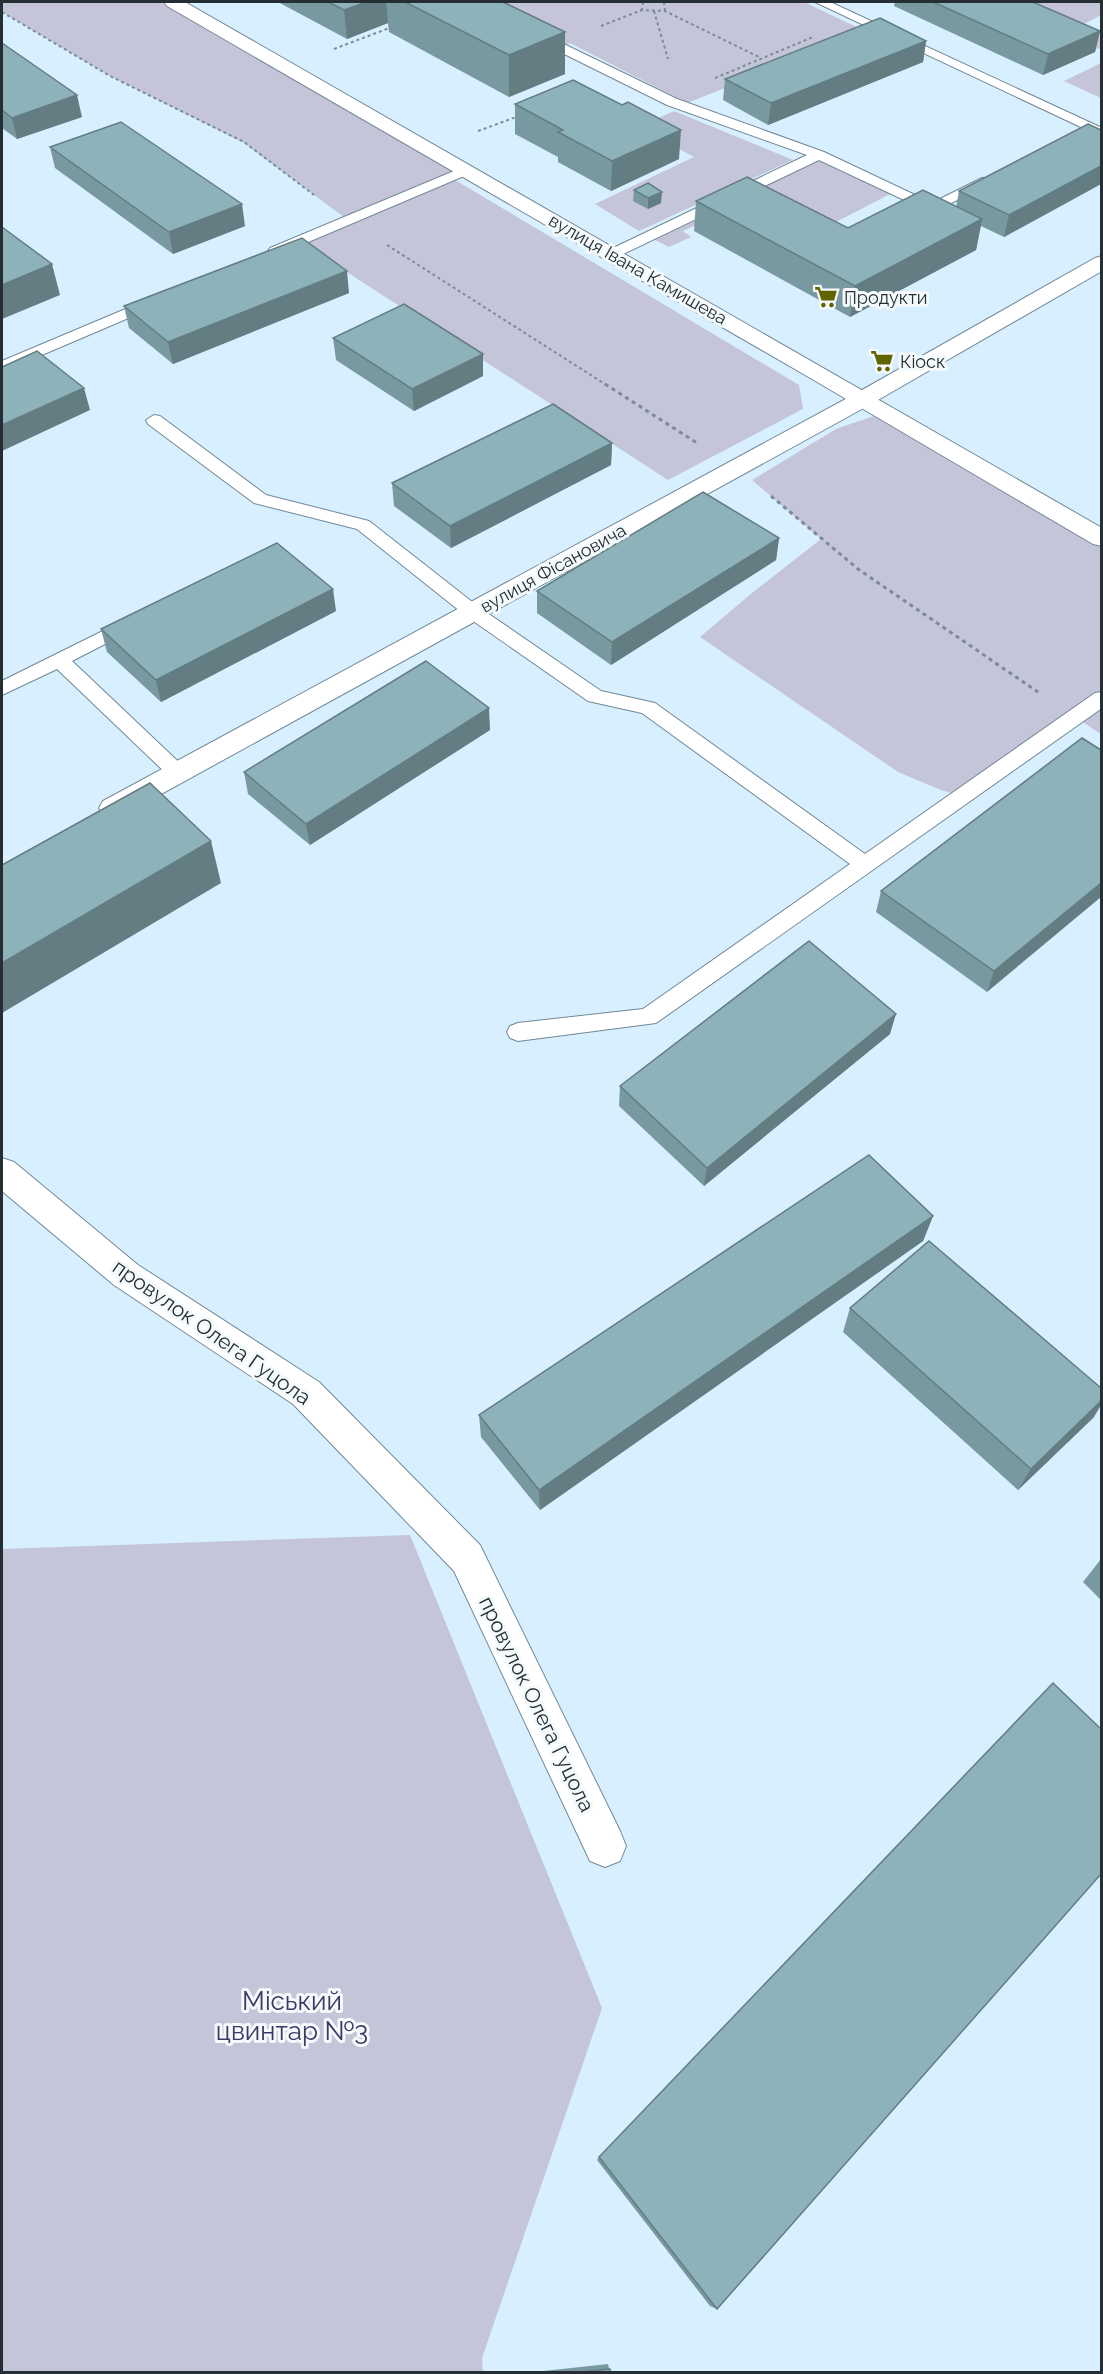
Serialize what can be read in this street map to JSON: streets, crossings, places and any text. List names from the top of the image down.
{
  "streets": {
    "street": ["вулиця Івана Камишева", "вулиця Фісановича", "провулок Олега Гуцола"]
  },
  "crossings": [
    ["вулиця Івана Камишева", "вулиця Фісановича"]
  ],
  "parks": ["Міський цвинтар №3"],
  "places": {
    "supermarket": ["Продукти", "Кіоск"]
  }
}
